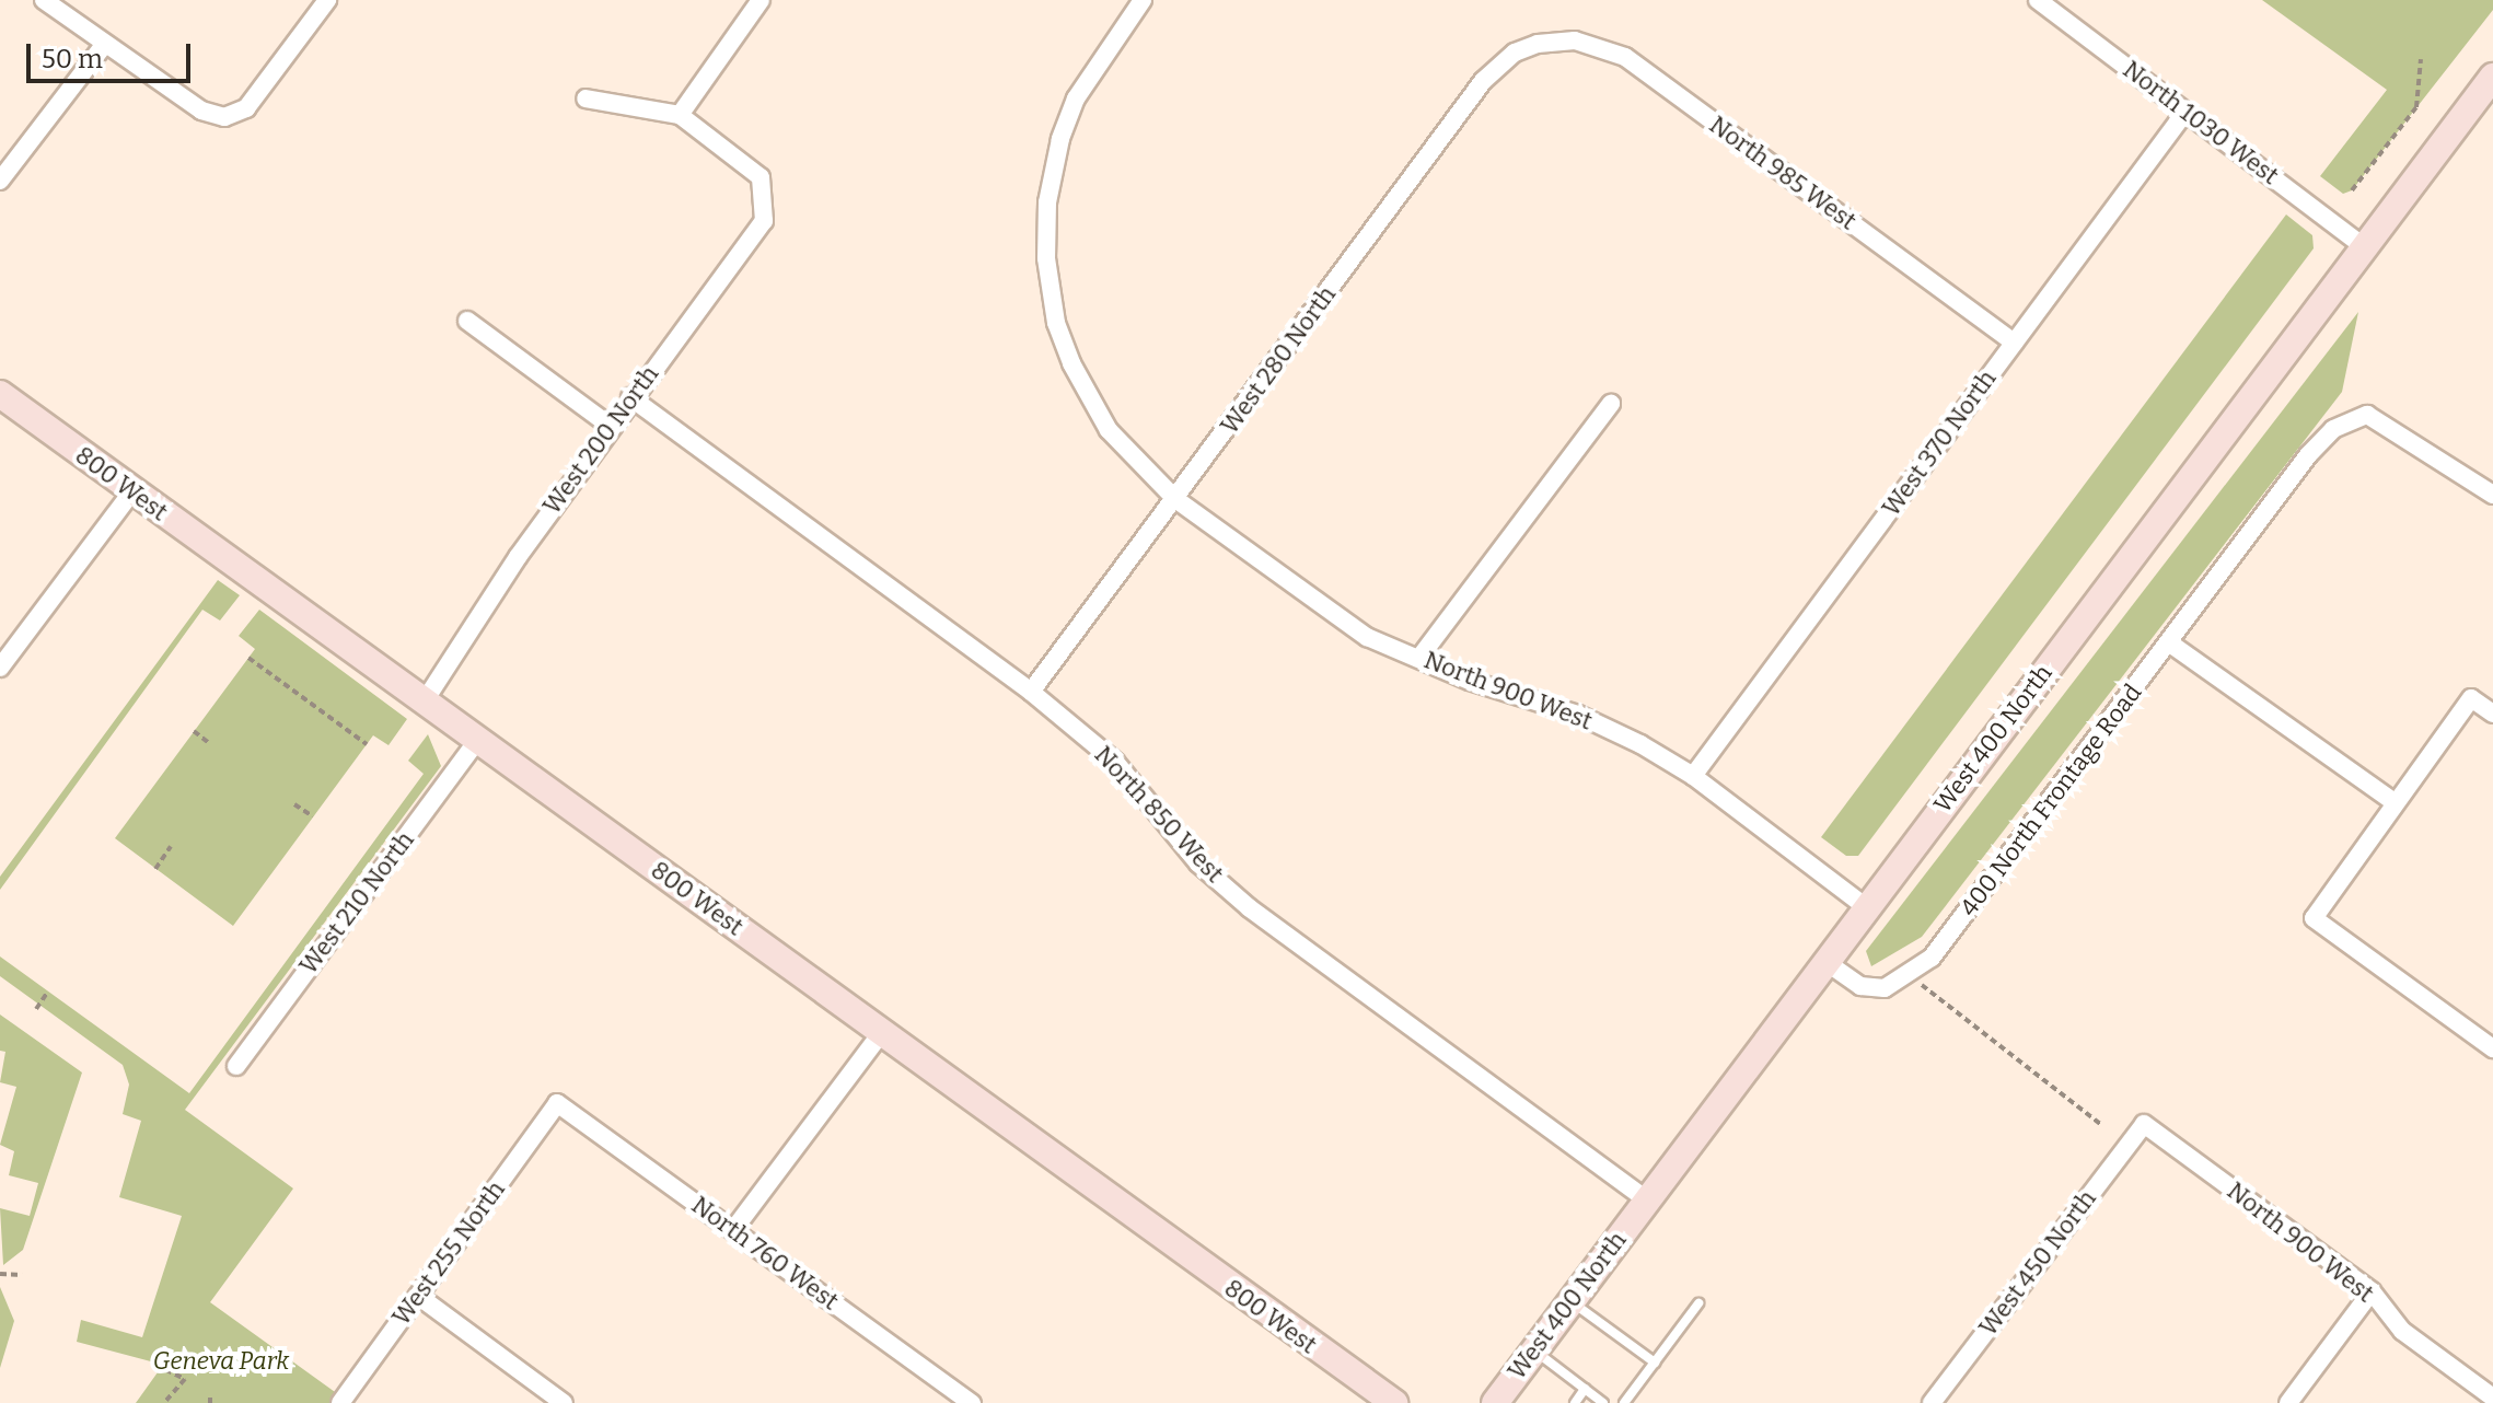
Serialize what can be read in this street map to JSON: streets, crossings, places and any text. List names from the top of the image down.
{
  "streets": {
    "street": [
      "North 1030 West",
      "North 985 West",
      "West 280 North",
      "West 200 North",
      "West 370 North",
      "800 West",
      "North 900 West",
      "West 400 North",
      "400 North Frontage Road",
      "North 850 West",
      "West 210 North",
      "West 255 North",
      "North 760 West",
      "West 450 North"
    ]
  },
  "crossings": [
    ["North 1030 West", "West 370 North"],
    ["North 1030 West", "West 400 North"],
    ["North 985 West", "West 280 North"],
    ["North 985 West", "West 370 North"],
    ["West 280 North", "North 900 West"],
    ["West 280 North", "North 850 West"],
    ["West 200 North", "800 West"],
    ["West 200 North", "North 850 West"],
    ["West 370 North", "North 900 West"],
    ["800 West", "West 210 North"],
    ["North 900 West", "West 400 North"],
    ["North 900 West", "West 450 North"],
    ["West 400 North", "400 North Frontage Road"],
    ["West 400 North", "North 850 West"],
    ["West 255 North", "North 760 West"]
  ],
  "parks": ["Geneva Park"],
  "scale_bar": "50 m"
}
